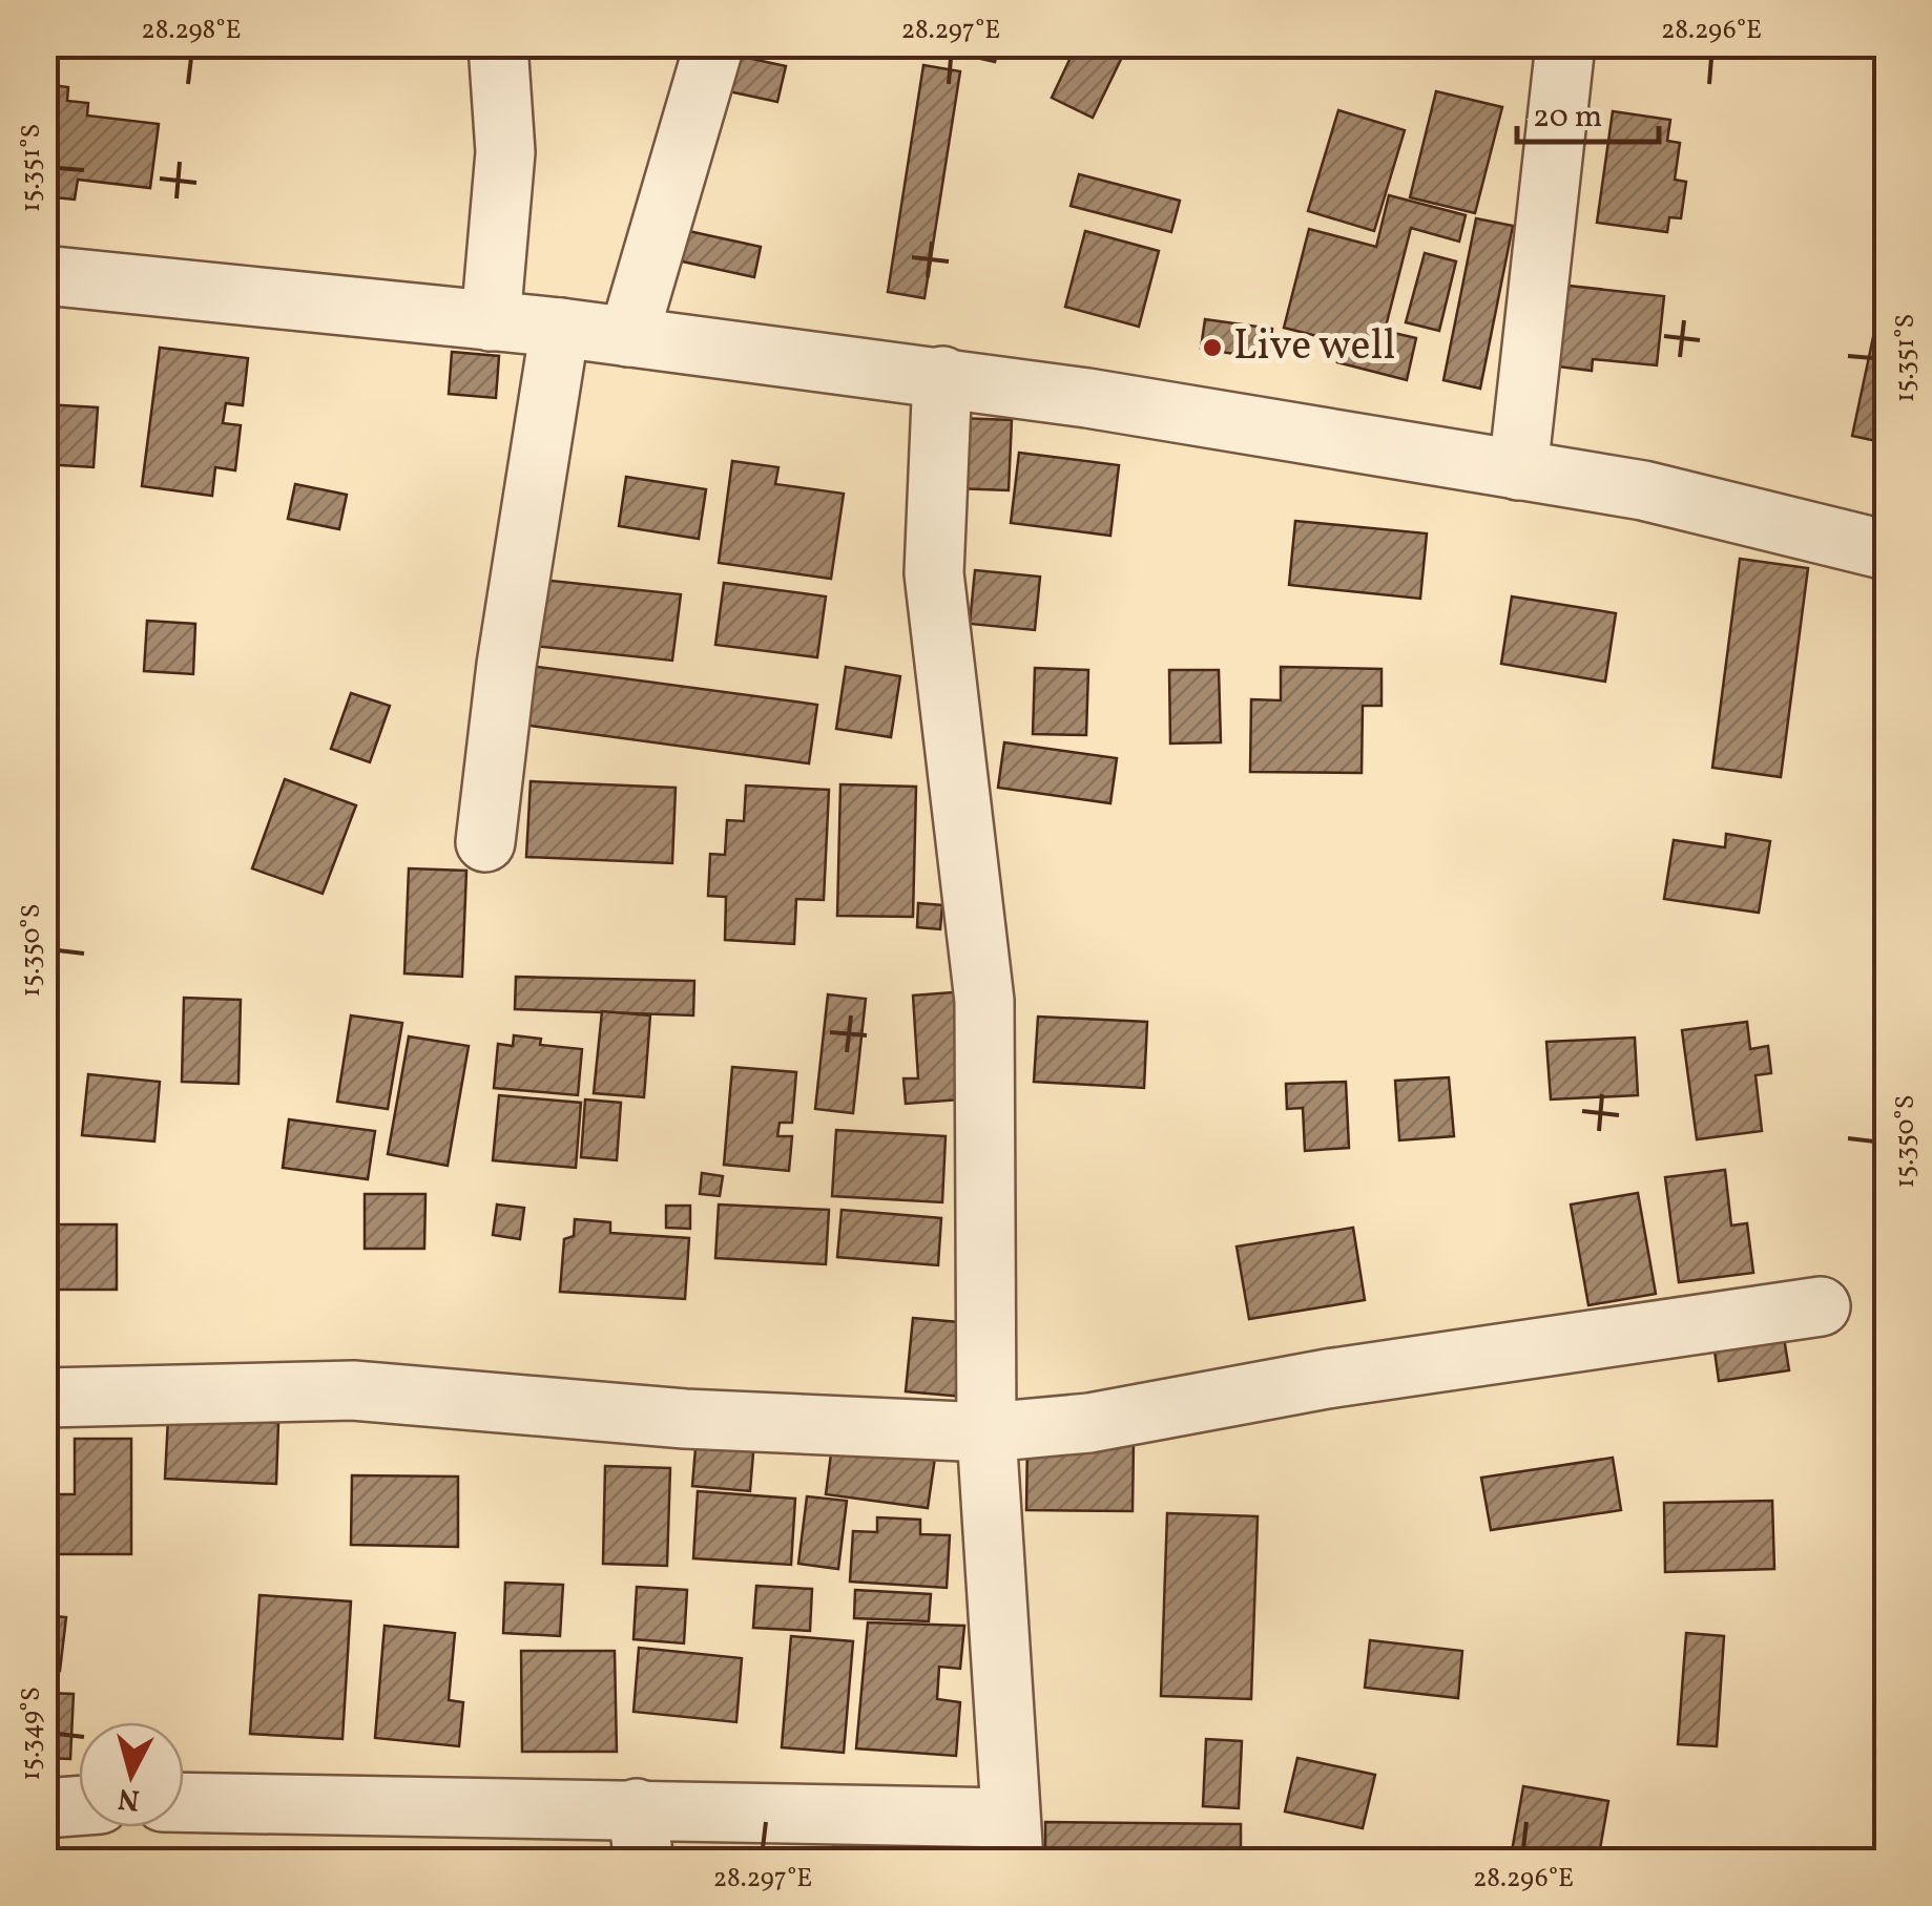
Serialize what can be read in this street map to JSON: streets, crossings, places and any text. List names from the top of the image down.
{
  "places": ["Live well"],
  "scale_bar": "20 m",
  "north": "bottom",
  "coordinates": [
    "28.298°E",
    "28.297°E",
    "28.296°E",
    "15.351°S",
    "15.350°S",
    "15.349°S"
  ]
}
